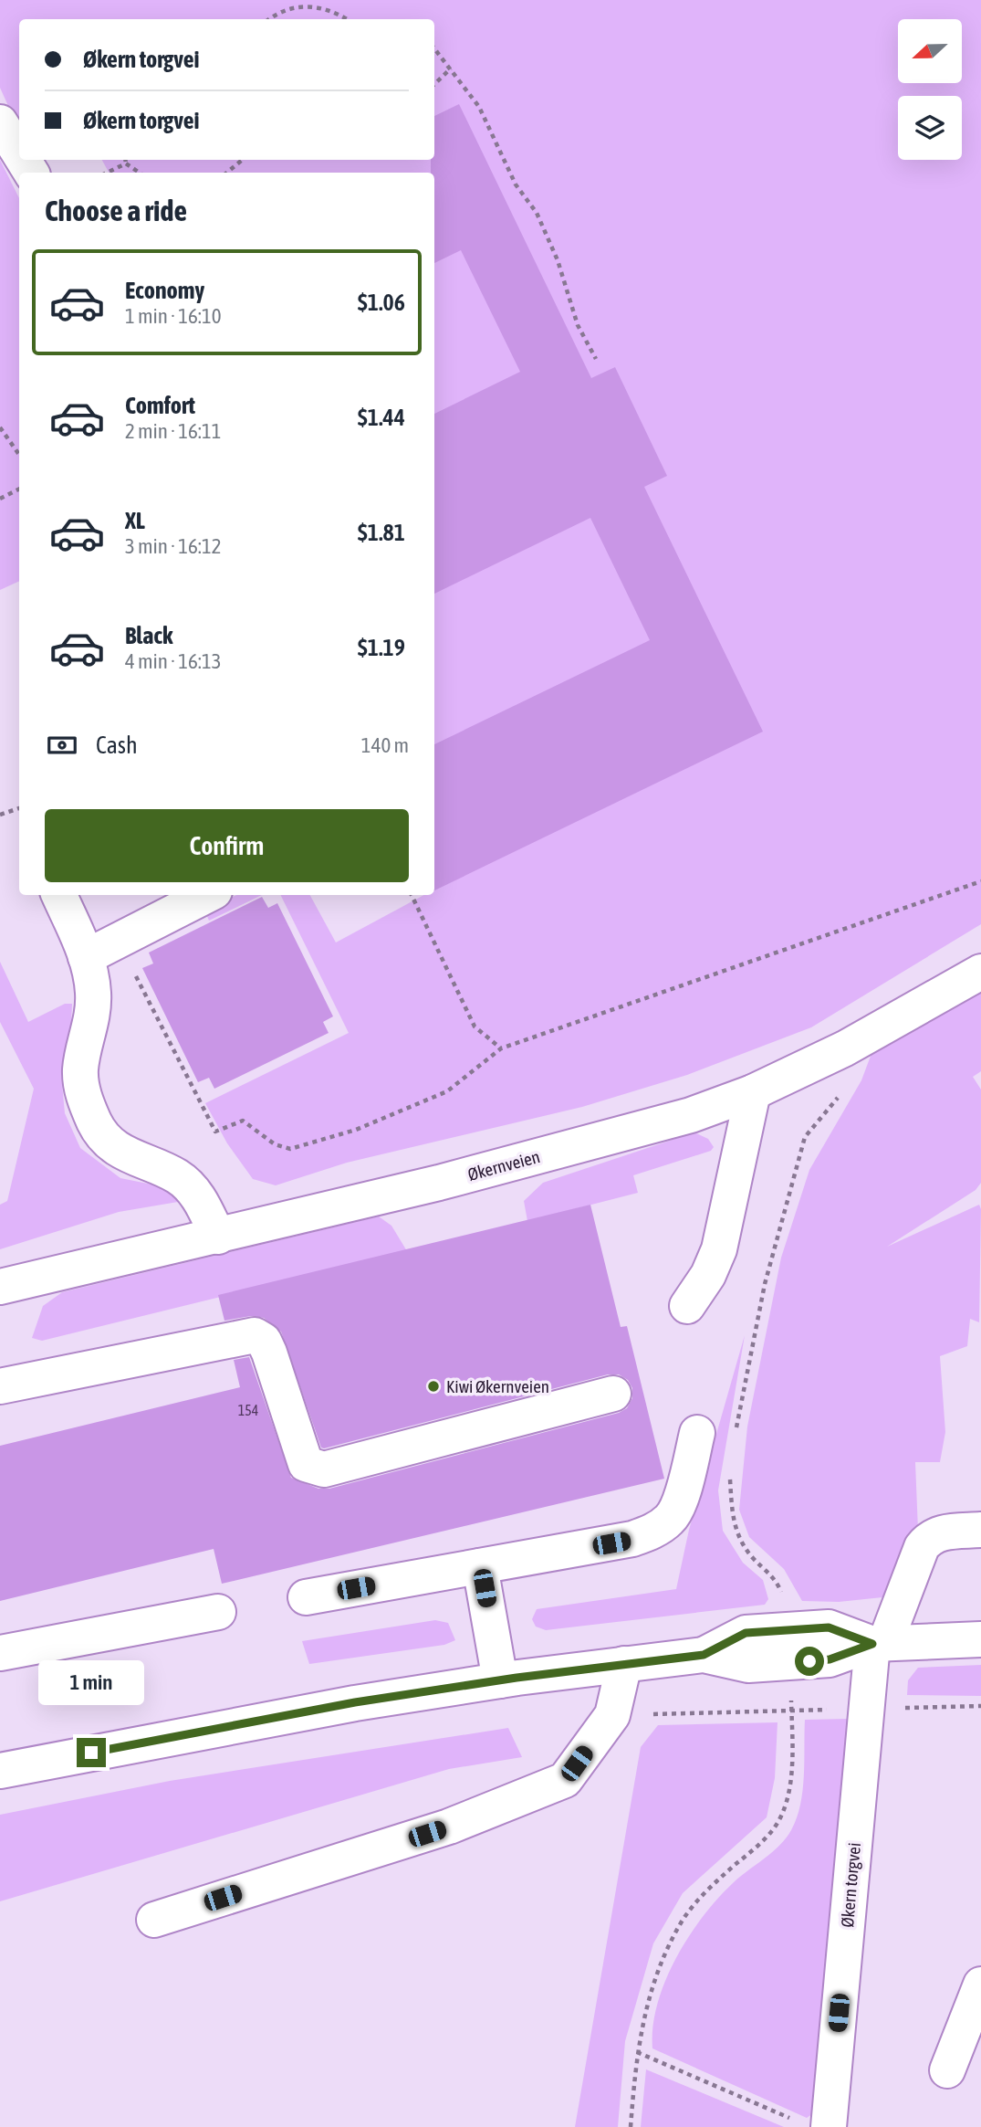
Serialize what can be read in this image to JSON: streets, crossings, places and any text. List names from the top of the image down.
{
  "streets": {
    "street": ["Økernveien", "Økern torgvei"]
  },
  "places": ["Kiwi Økernveien"],
  "house_numbers": ["154"],
  "north": "left",
  "page": {
    "banner": ["Økern torgvei", "Økern torgvei"],
    "heading": "Choose a ride",
    "list": [
      {
        "name": "Economy",
        "note": "1 min · 16:10",
        "value": "$1.06"
      },
      {
        "name": "Comfort",
        "note": "2 min · 16:11",
        "value": "$1.44"
      },
      {
        "name": "XL",
        "note": "3 min · 16:12",
        "value": "$1.81"
      },
      {
        "name": "Black",
        "note": "4 min · 16:13",
        "value": "$1.19"
      }
    ],
    "pay": ["Cash", "140 m"],
    "buttons": "Confirm",
    "bubble": "1 min"
  }
}
